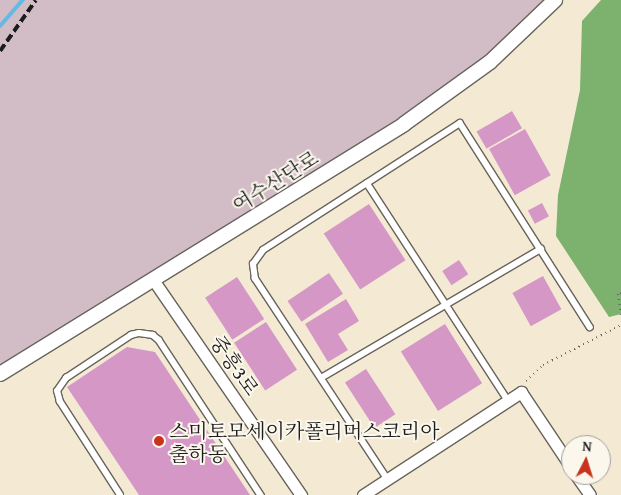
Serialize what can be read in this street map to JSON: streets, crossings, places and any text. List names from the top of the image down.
{
  "streets": {
    "street": ["여수산단로", "중흥3로"]
  },
  "crossings": [
    ["여수산단로", "중흥3로"]
  ],
  "places": ["스미토모세이카폴리머스코리아 출하동"],
  "north": "top"
}
